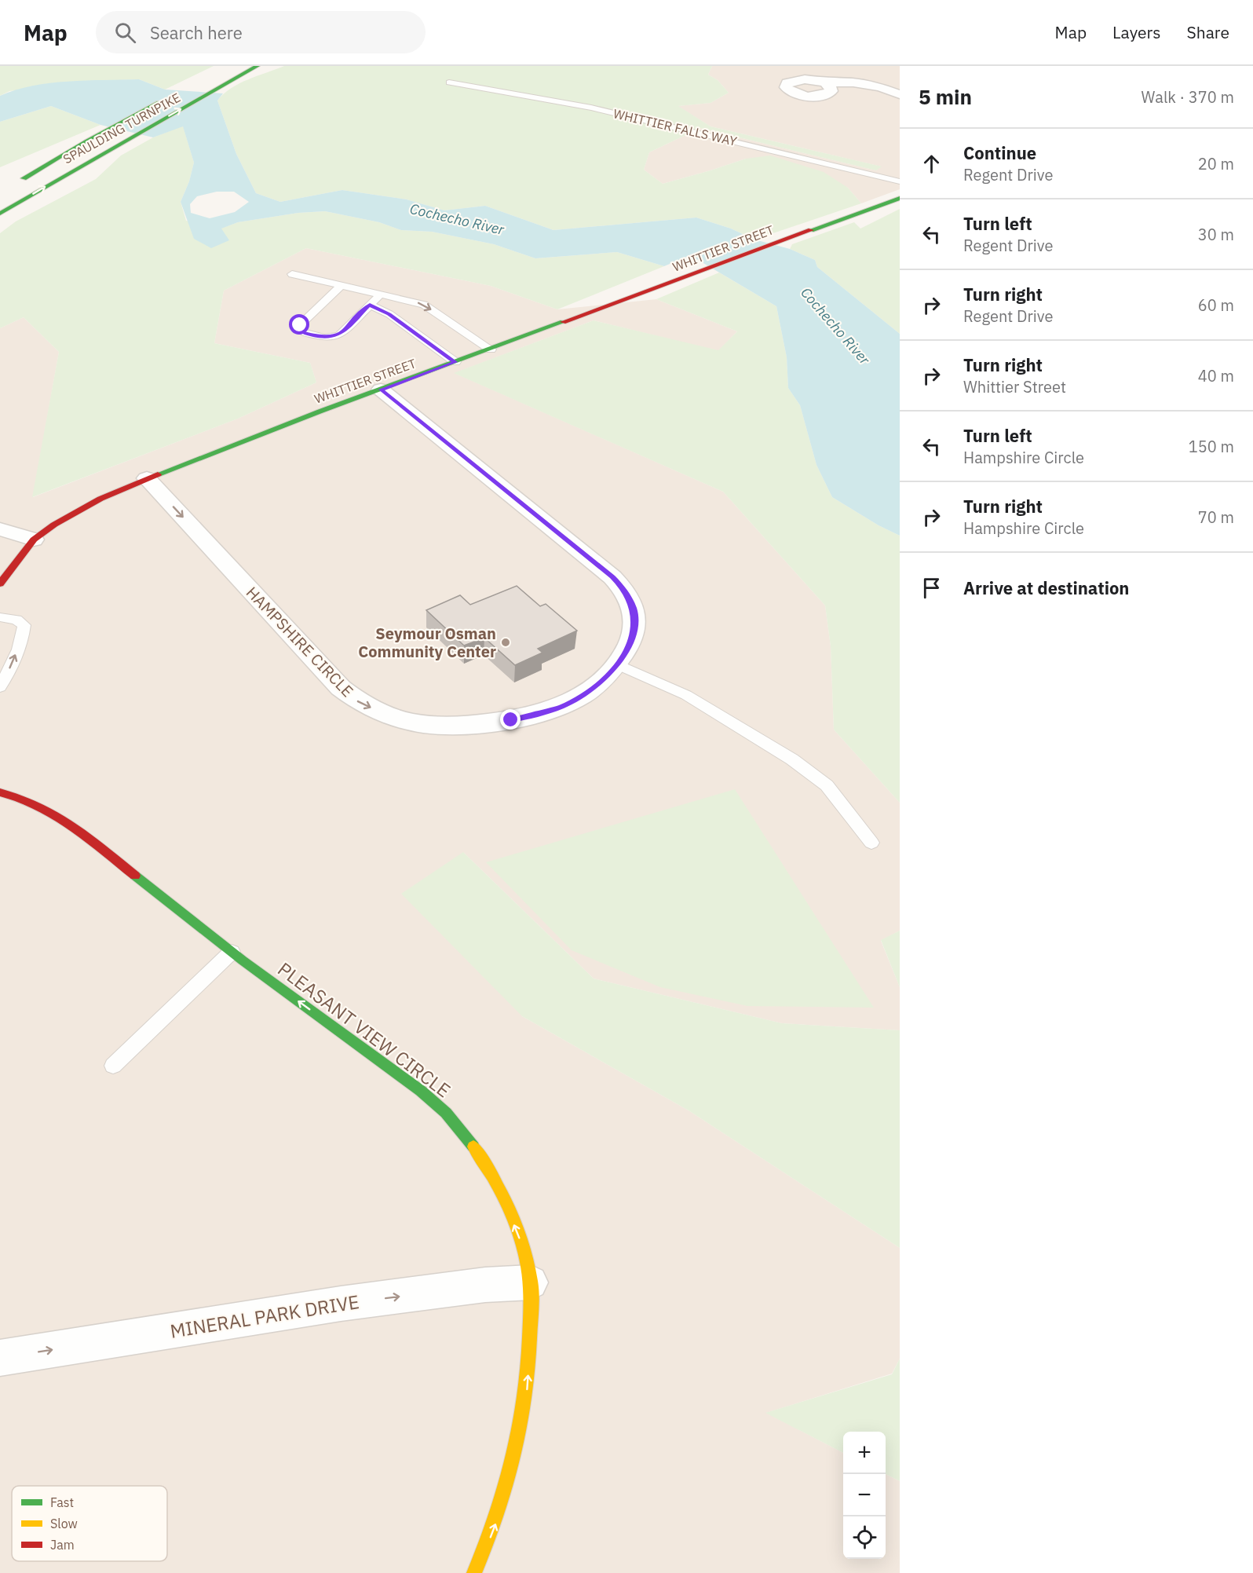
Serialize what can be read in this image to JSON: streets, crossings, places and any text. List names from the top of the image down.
{
  "streets": {
    "main road": ["SPAULDING TURNPIKE", "WHITTIER STREET", "PLEASANT VIEW CIRCLE"],
    "street": ["HAMPSHIRE CIRCLE", "MINERAL PARK DRIVE"],
    "lane": ["WHITTIER FALLS WAY"]
  },
  "crossings": [
    ["WHITTIER STREET", "HAMPSHIRE CIRCLE"],
    ["PLEASANT VIEW CIRCLE", "MINERAL PARK DRIVE"]
  ],
  "one_way": ["HAMPSHIRE CIRCLE", "PLEASANT VIEW CIRCLE", "MINERAL PARK DRIVE"],
  "water": ["Cochecho River"],
  "places": ["Seymour Osman Community Center"],
  "legend": ["Fast", "Slow", "Jam"],
  "page": {
    "header": "Map",
    "search": "Search here",
    "nav": ["Map", "Layers", "Share"],
    "heading": ["5 min", "Walk · 370 m"],
    "list": [
      ["Continue", "Regent Drive", "20 m"],
      ["Turn left", "Regent Drive", "30 m"],
      ["Turn right", "Regent Drive", "60 m"],
      ["Turn right", "Whittier Street", "40 m"],
      ["Turn left", "Hampshire Circle", "150 m"],
      ["Turn right", "Hampshire Circle", "70 m"],
      "Arrive at destination"
    ],
    "map_buttons": ["+", "−"]
  }
}
